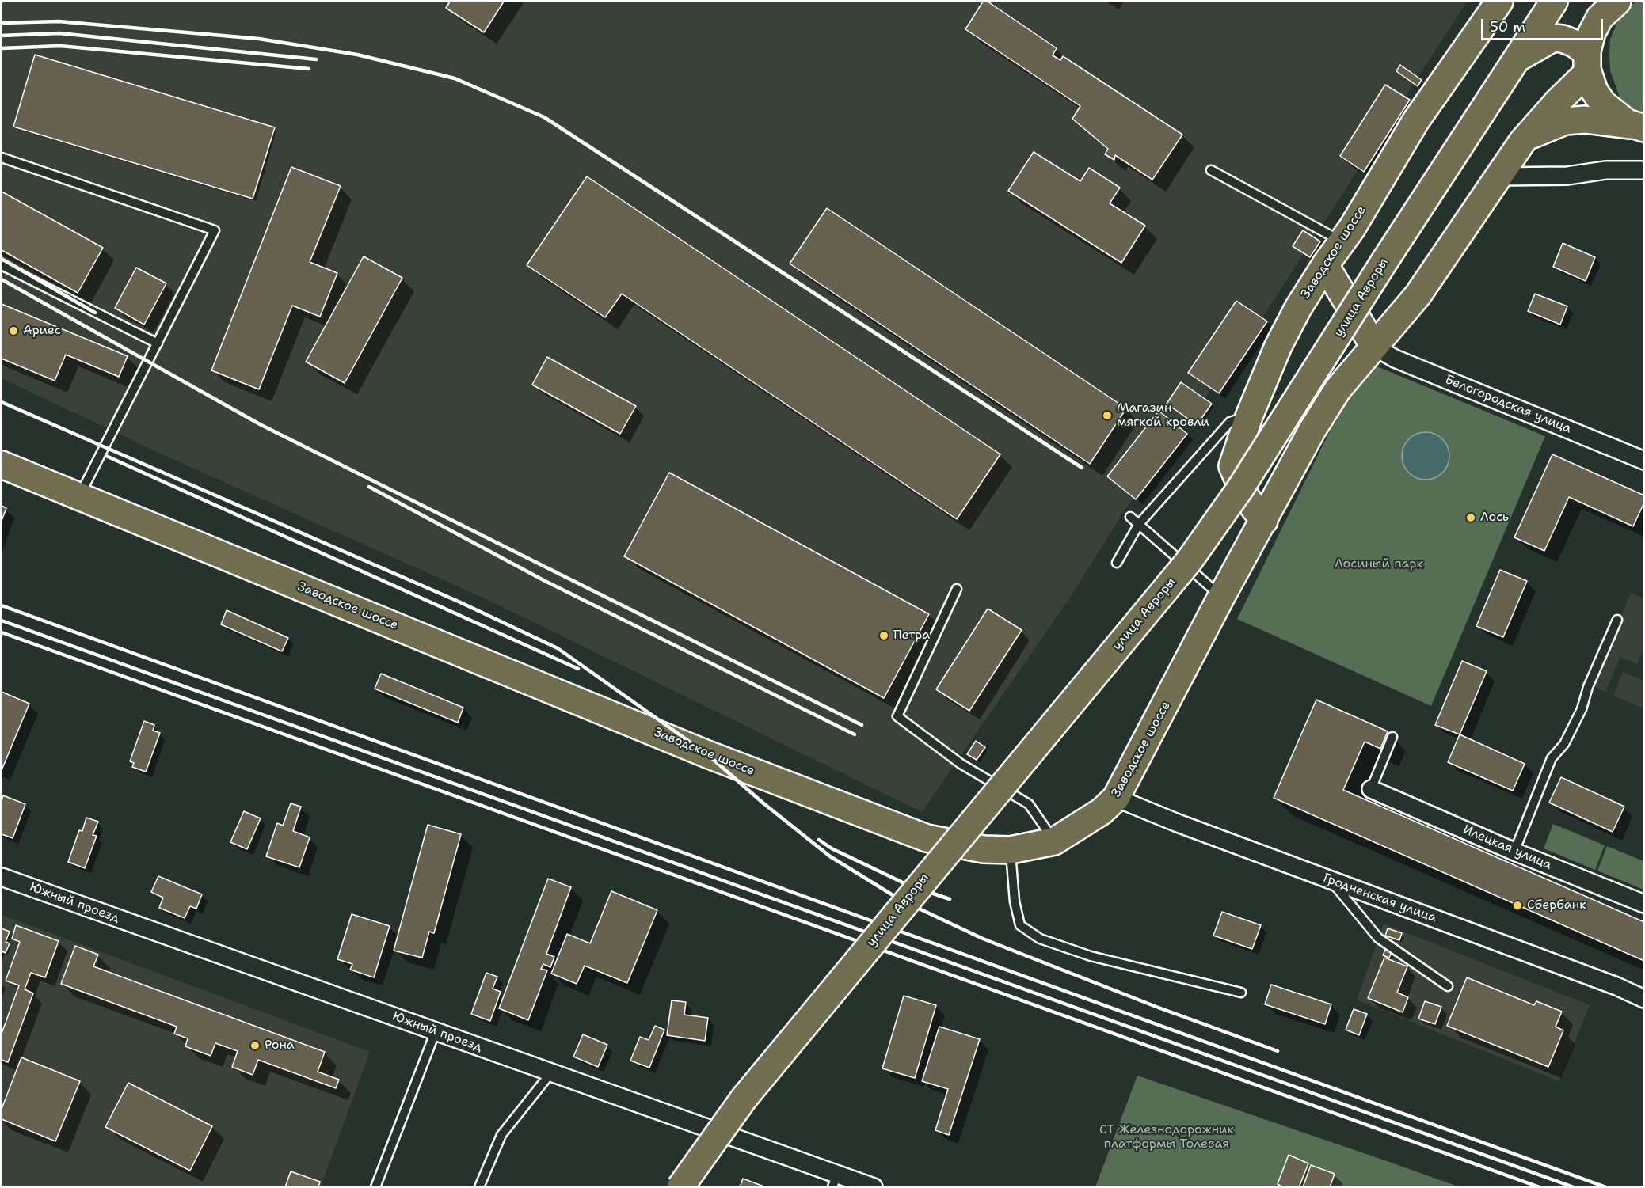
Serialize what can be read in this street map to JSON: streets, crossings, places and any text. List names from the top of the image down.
{
  "streets": {
    "main road": ["Заводское шоссе", "улица Авроры"],
    "street": [
      "Белогородская улица",
      "Илецкая улица",
      "Гродненская улица",
      "Южный проезд"
    ]
  },
  "crossings": [
    ["Заводское шоссе", "Белогородская улица"],
    ["Заводское шоссе", "Гродненская улица"]
  ],
  "parks": ["Лосиный парк", "СТ Железнодорожник платформы Толевая"],
  "places": [
    "Ариес",
    "Магазин мягкой кровли",
    "Лось",
    "Петра",
    "Сбербанк",
    "Рона"
  ],
  "scale_bar": "50 m"
}
